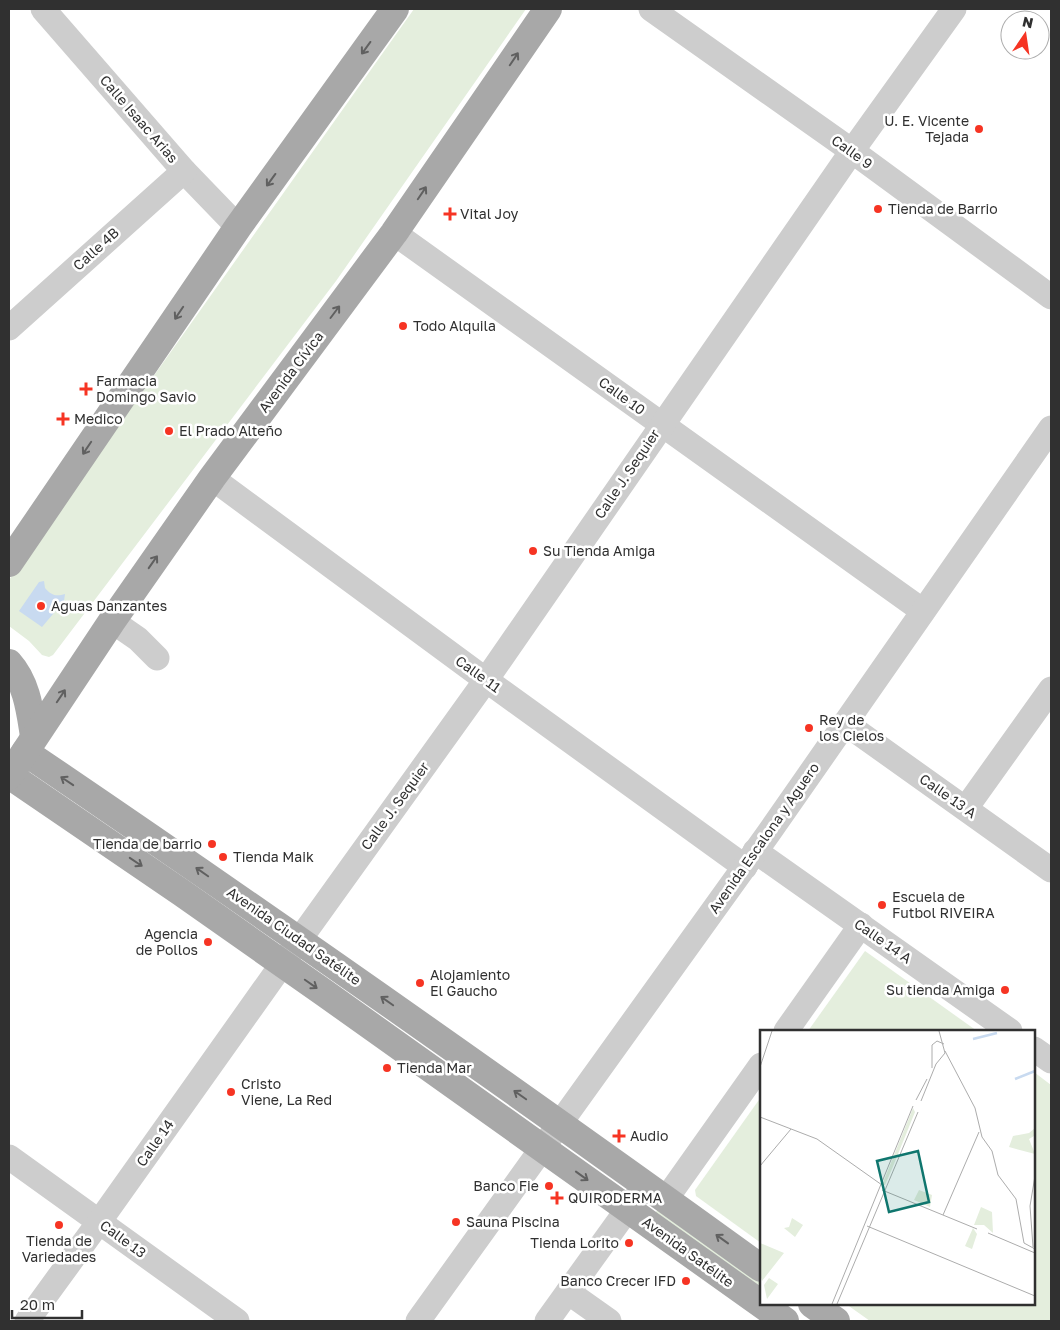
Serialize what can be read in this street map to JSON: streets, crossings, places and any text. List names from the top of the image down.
{
  "streets": {
    "main road": ["Avenida Cívica", "Avenida Ciudad Satélite", "Avenida Satélite"],
    "street": [
      "Calle Isaac Arias",
      "Calle 9",
      "Calle 4B",
      "Calle 10",
      "Calle J. Sequier",
      "Calle 11",
      "Calle 13 A",
      "Avenida Escalona y Aguero",
      "Calle 14 A",
      "Calle 14",
      "Calle 13"
    ]
  },
  "crossings": [
    ["Calle Isaac Arias", "Calle 4B"],
    ["Calle 9", "Calle J. Sequier"],
    ["Avenida Cívica", "Calle 10"],
    ["Avenida Cívica", "Calle 11"],
    ["Avenida Cívica", "Avenida Ciudad Satélite"],
    ["Calle 10", "Calle J. Sequier"],
    ["Calle 10", "Avenida Escalona y Aguero"],
    ["Calle J. Sequier", "Calle 11"],
    ["Calle J. Sequier", "Avenida Ciudad Satélite"],
    ["Calle J. Sequier", "Calle 14"],
    ["Calle 11", "Avenida Escalona y Aguero"],
    ["Calle 11", "Calle 14 A"],
    ["Calle 13 A", "Avenida Escalona y Aguero"],
    ["Avenida Escalona y Aguero", "Avenida Ciudad Satélite"],
    ["Avenida Escalona y Aguero", "Calle 14 A"],
    ["Avenida Escalona y Aguero", "Avenida Satélite"],
    ["Avenida Ciudad Satélite", "Calle 14"],
    ["Avenida Ciudad Satélite", "Avenida Satélite"],
    ["Calle 14", "Calle 13"]
  ],
  "places": {
    "other": [
      "U. E. Vicente Tejada",
      "Tienda de Barrio",
      "Todo Alquila",
      "El Prado Alteño",
      "Su Tienda Amiga",
      "Aguas Danzantes",
      "Rey de los Cielos",
      "Tienda de barrio",
      "Tienda Maik",
      "Escuela de Futbol RIVEIRA",
      "Agencia de Pollos",
      "Alojamiento El Gaucho",
      "Su tienda Amiga",
      "Tienda Mar",
      "Cristo Viene, La Red",
      "Banco Fie",
      "Sauna Piscina",
      "Tienda de Variedades",
      "Tienda Lorito",
      "Banco Crecer IFD"
    ],
    "health": [
      "Vital Joy",
      "Farmacia Domingo Savio",
      "Medico",
      "Audio",
      "QUIRODERMA"
    ]
  },
  "scale_bar": "20 m",
  "north": "top"
}
